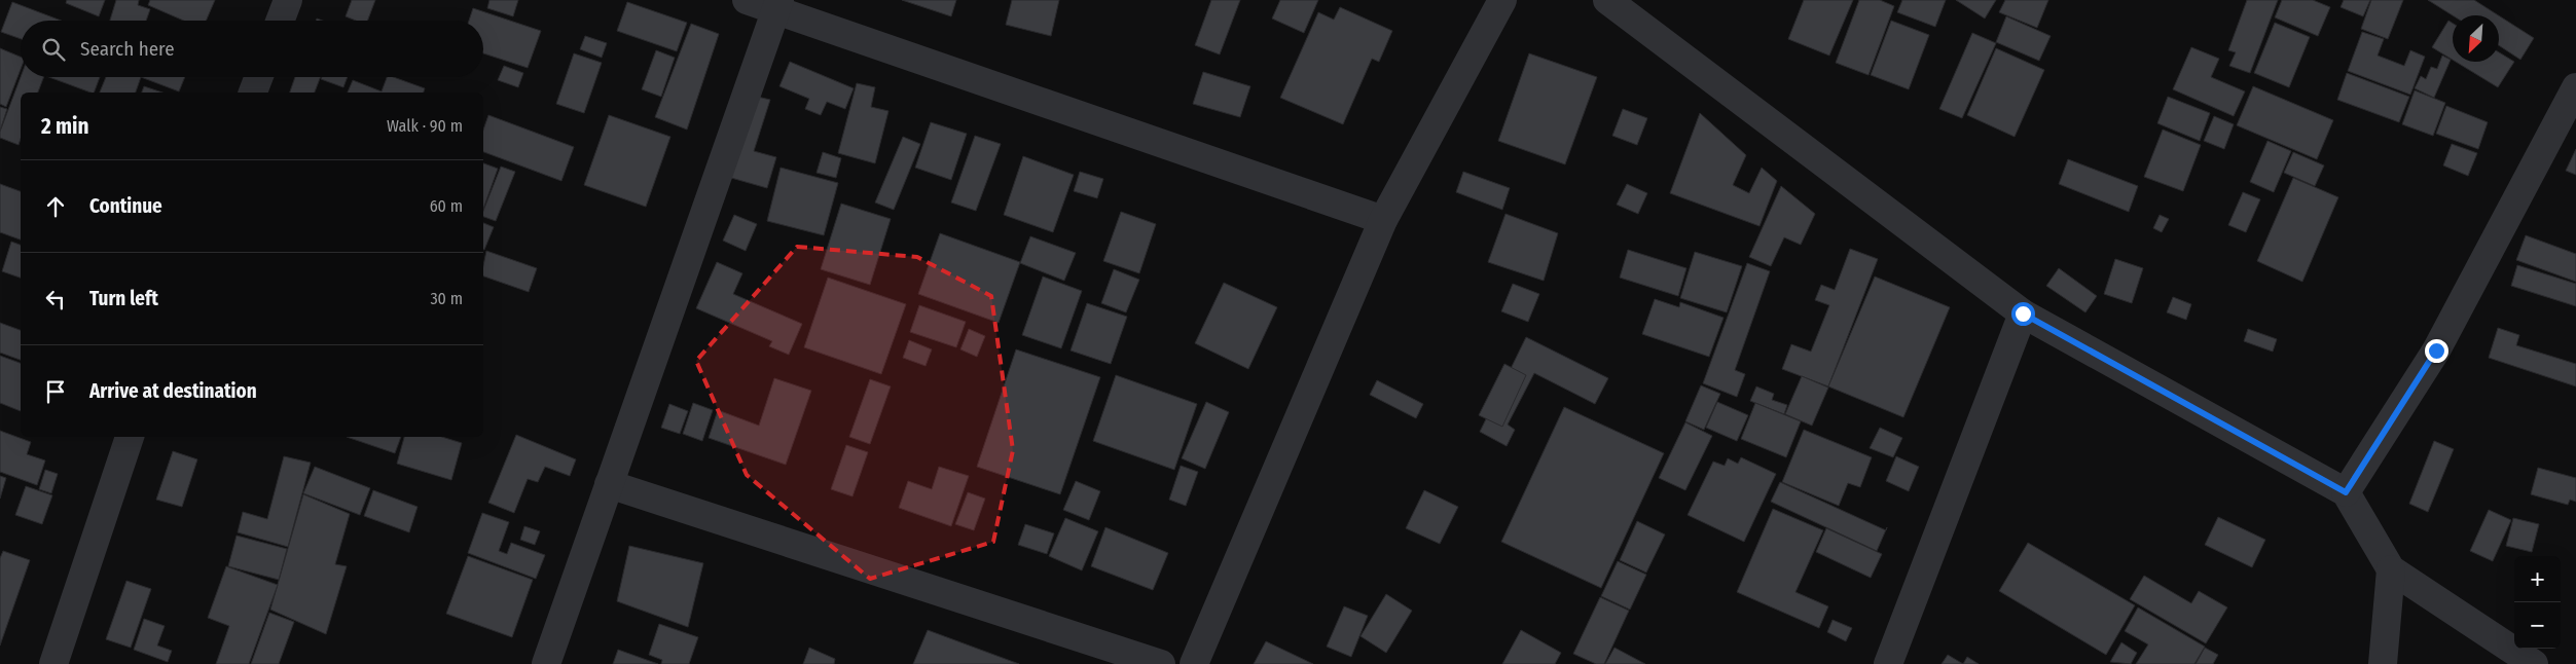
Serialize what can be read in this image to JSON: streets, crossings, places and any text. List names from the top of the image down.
{
  "north": "bottom left",
  "page": {
    "search": "Search here",
    "heading": ["2 min", "Walk · 90 m"],
    "list": [
      ["Continue", "60 m"],
      ["Turn left", "30 m"],
      "Arrive at destination"
    ],
    "map_buttons": ["+", "−"]
  }
}
